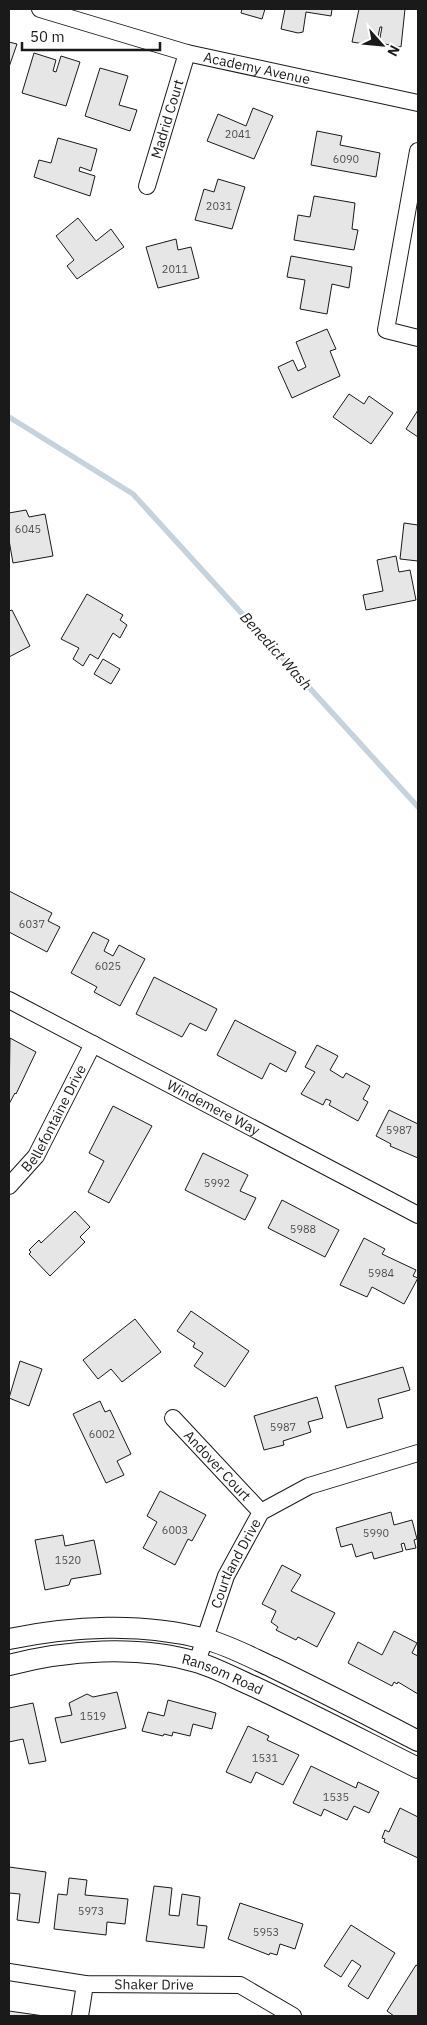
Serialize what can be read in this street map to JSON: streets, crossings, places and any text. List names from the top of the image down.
{
  "streets": {
    "street": [
      "Academy Avenue",
      "Madrid Court",
      "Windemere Way",
      "Bellefontaine Drive",
      "Andover Court",
      "Courtland Drive",
      "Ransom Road",
      "Shaker Drive"
    ]
  },
  "crossings": [
    ["Academy Avenue", "Madrid Court"],
    ["Windemere Way", "Bellefontaine Drive"],
    ["Andover Court", "Courtland Drive"],
    ["Courtland Drive", "Ransom Road"]
  ],
  "water": ["Benedict Wash"],
  "house_numbers": [
    "2041",
    "6090",
    "2031",
    "2011",
    "6045",
    "6037",
    "6025",
    "5987",
    "5992",
    "5988",
    "5984",
    "5987",
    "6002",
    "6003",
    "5990",
    "1520",
    "1519",
    "1531",
    "1535",
    "5973",
    "5953"
  ],
  "scale_bar": "50 m",
  "north": "bottom right"
}
